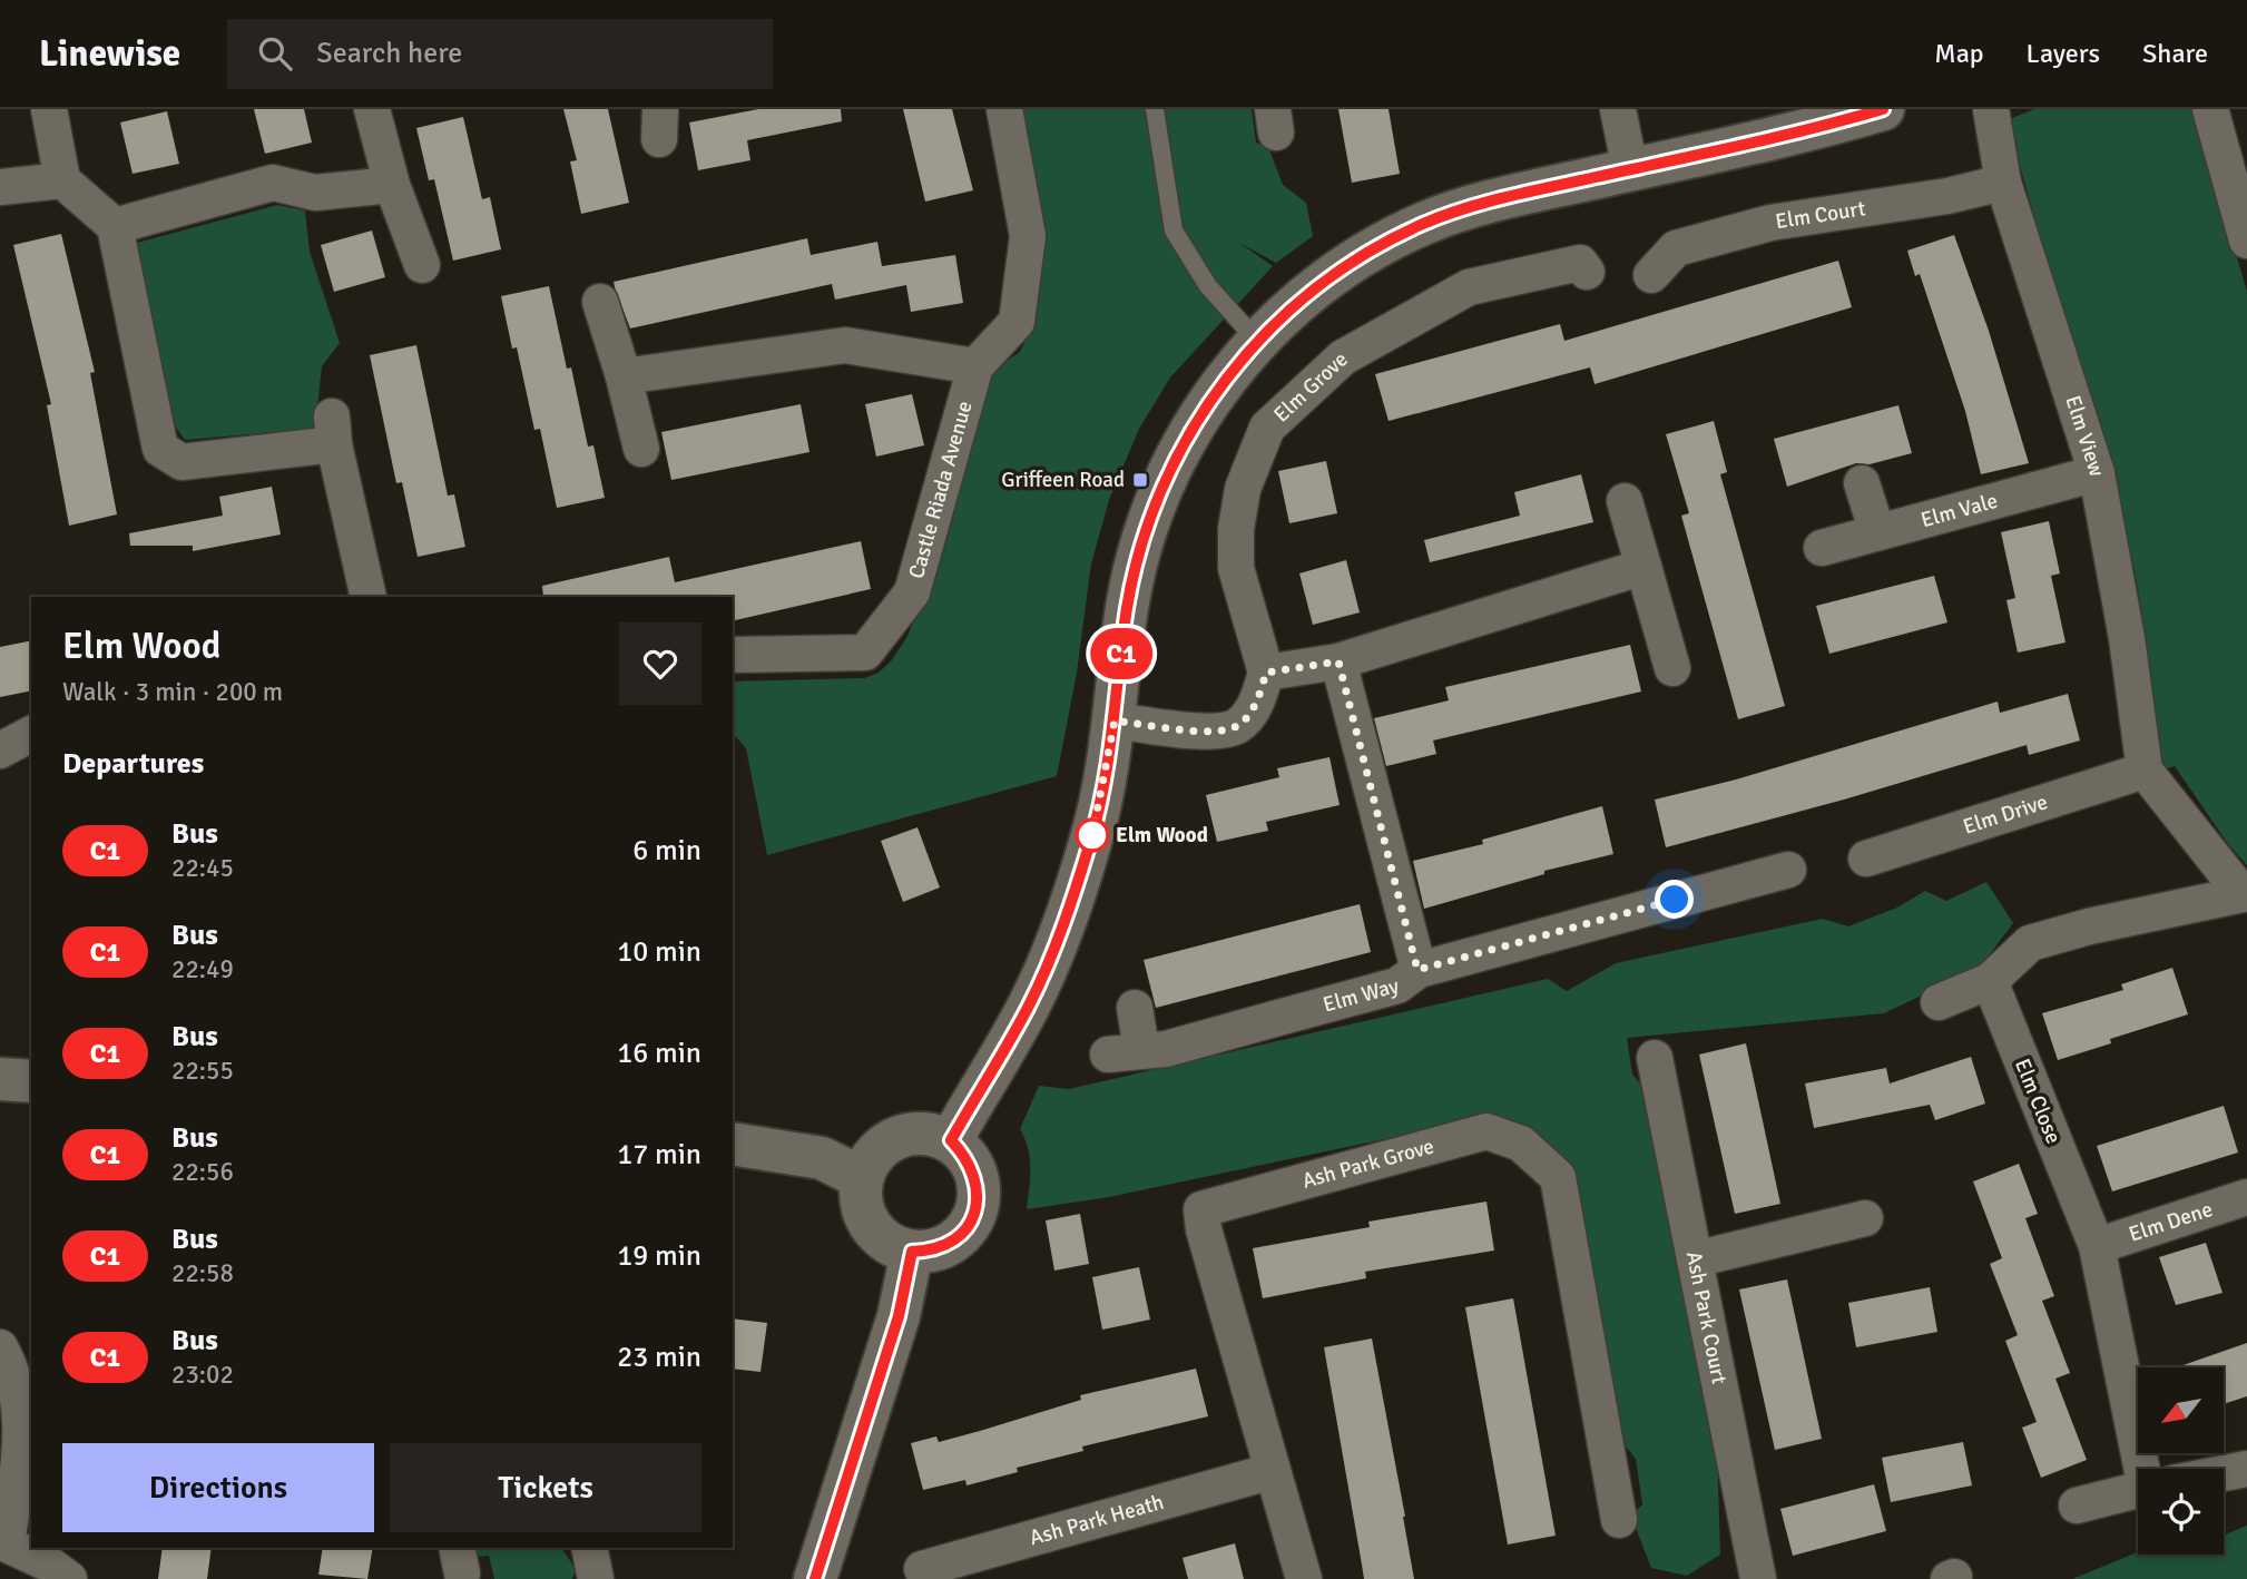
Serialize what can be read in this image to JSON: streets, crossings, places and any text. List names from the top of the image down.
{
  "streets": {
    "street": [
      "Elm Court",
      "Elm Grove",
      "Elm View",
      "Castle Riada Avenue",
      "Elm Vale",
      "Elm Drive",
      "Elm Way",
      "Elm Close",
      "Ash Park Grove",
      "Elm Dene",
      "Ash Park Court",
      "Ash Park Heath"
    ]
  },
  "crossings": [
    ["Elm Court", "Elm View"],
    ["Elm View", "Elm Vale"],
    ["Elm View", "Elm Drive"],
    ["Elm Close", "Elm Dene"],
    ["Ash Park Grove", "Ash Park Heath"]
  ],
  "places": {
    "transit": ["Griffeen Road"],
    "other": ["Elm Wood"]
  },
  "lines": ["bus line C1"],
  "north": "bottom left",
  "page": {
    "header": "Linewise",
    "search": "Search here",
    "nav": ["Map", "Layers", "Share"],
    "on_map": "C1",
    "heading": [
      ["Elm Wood", "Walk · 3 min · 200 m"],
      "Departures"
    ],
    "list": [
      {
        "mark": "C1",
        "name": "Bus",
        "note": "22:45",
        "value": "6 min"
      },
      {
        "mark": "C1",
        "name": "Bus",
        "note": "22:49",
        "value": "10 min"
      },
      {
        "mark": "C1",
        "name": "Bus",
        "note": "22:55",
        "value": "16 min"
      },
      {
        "mark": "C1",
        "name": "Bus",
        "note": "22:56",
        "value": "17 min"
      },
      {
        "mark": "C1",
        "name": "Bus",
        "note": "22:58",
        "value": "19 min"
      },
      {
        "mark": "C1",
        "name": "Bus",
        "note": "23:02",
        "value": "23 min"
      }
    ],
    "buttons": ["Directions", "Tickets"]
  }
}
